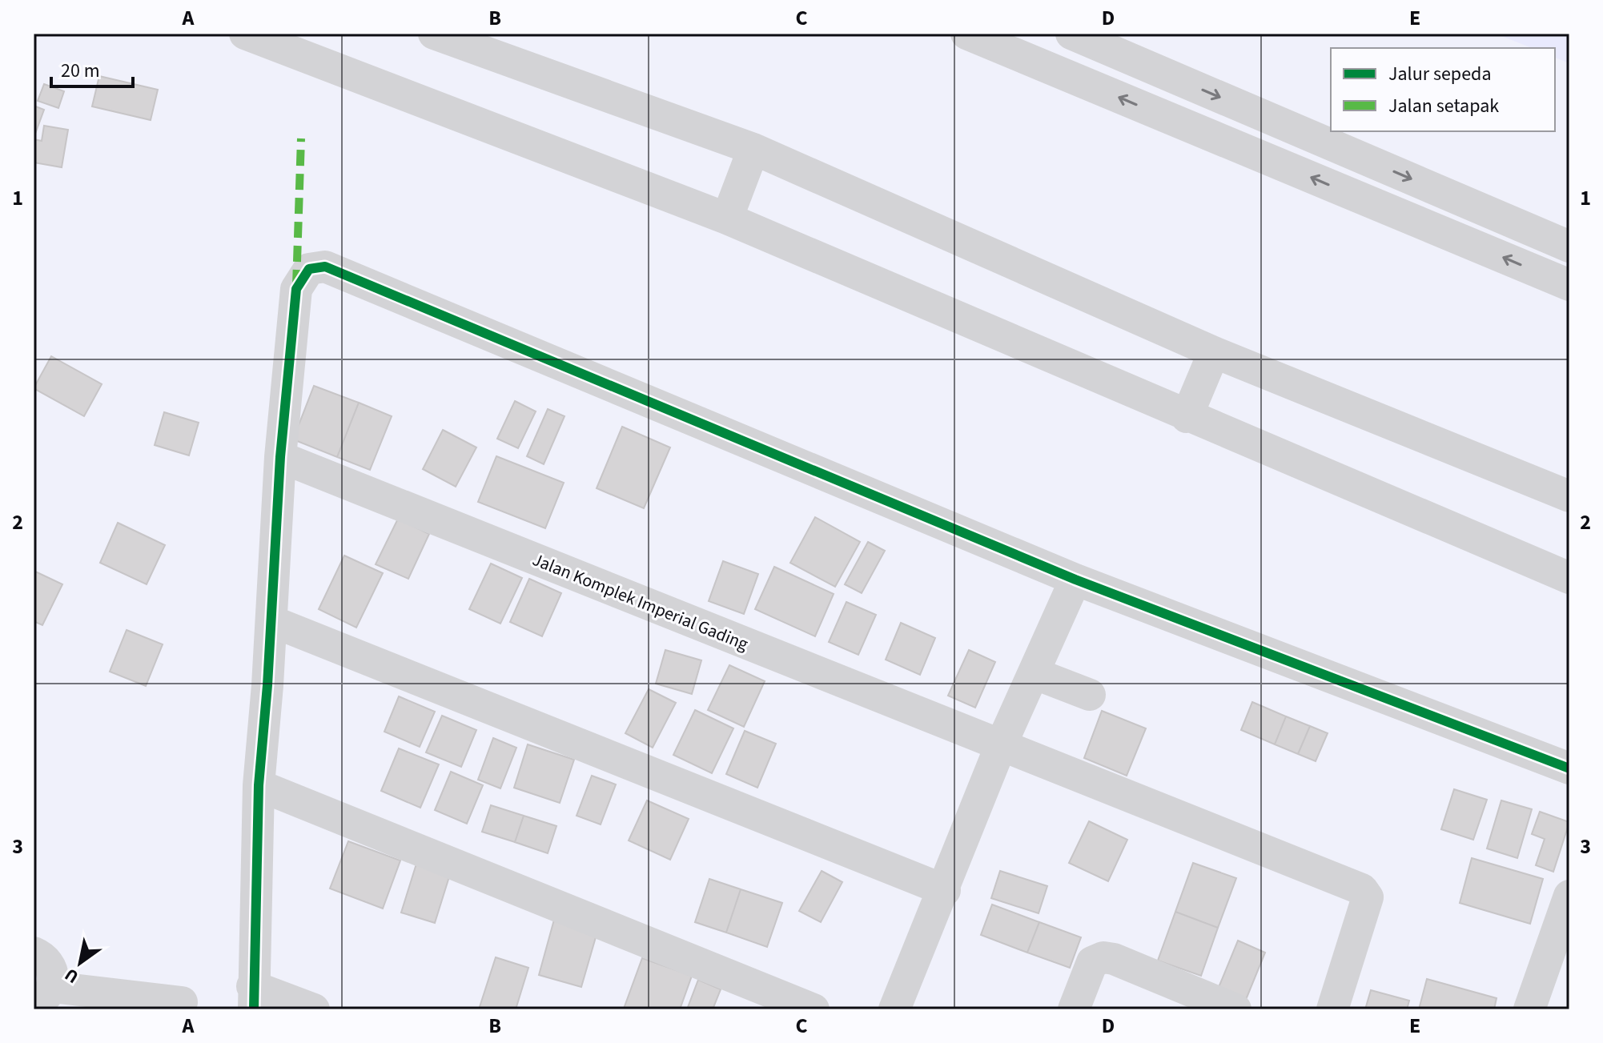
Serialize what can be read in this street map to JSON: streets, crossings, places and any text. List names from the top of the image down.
{
  "streets": {
    "street": ["Jalan Komplek Imperial Gading"]
  },
  "legend": ["Jalur sepeda", "Jalan setapak"],
  "scale_bar": "20 m",
  "north": "bottom left",
  "grid": {
    "columns": [
      "A",
      "B",
      "C",
      "D",
      "E"
    ],
    "rows": ["1", "2", "3"]
  }
}
